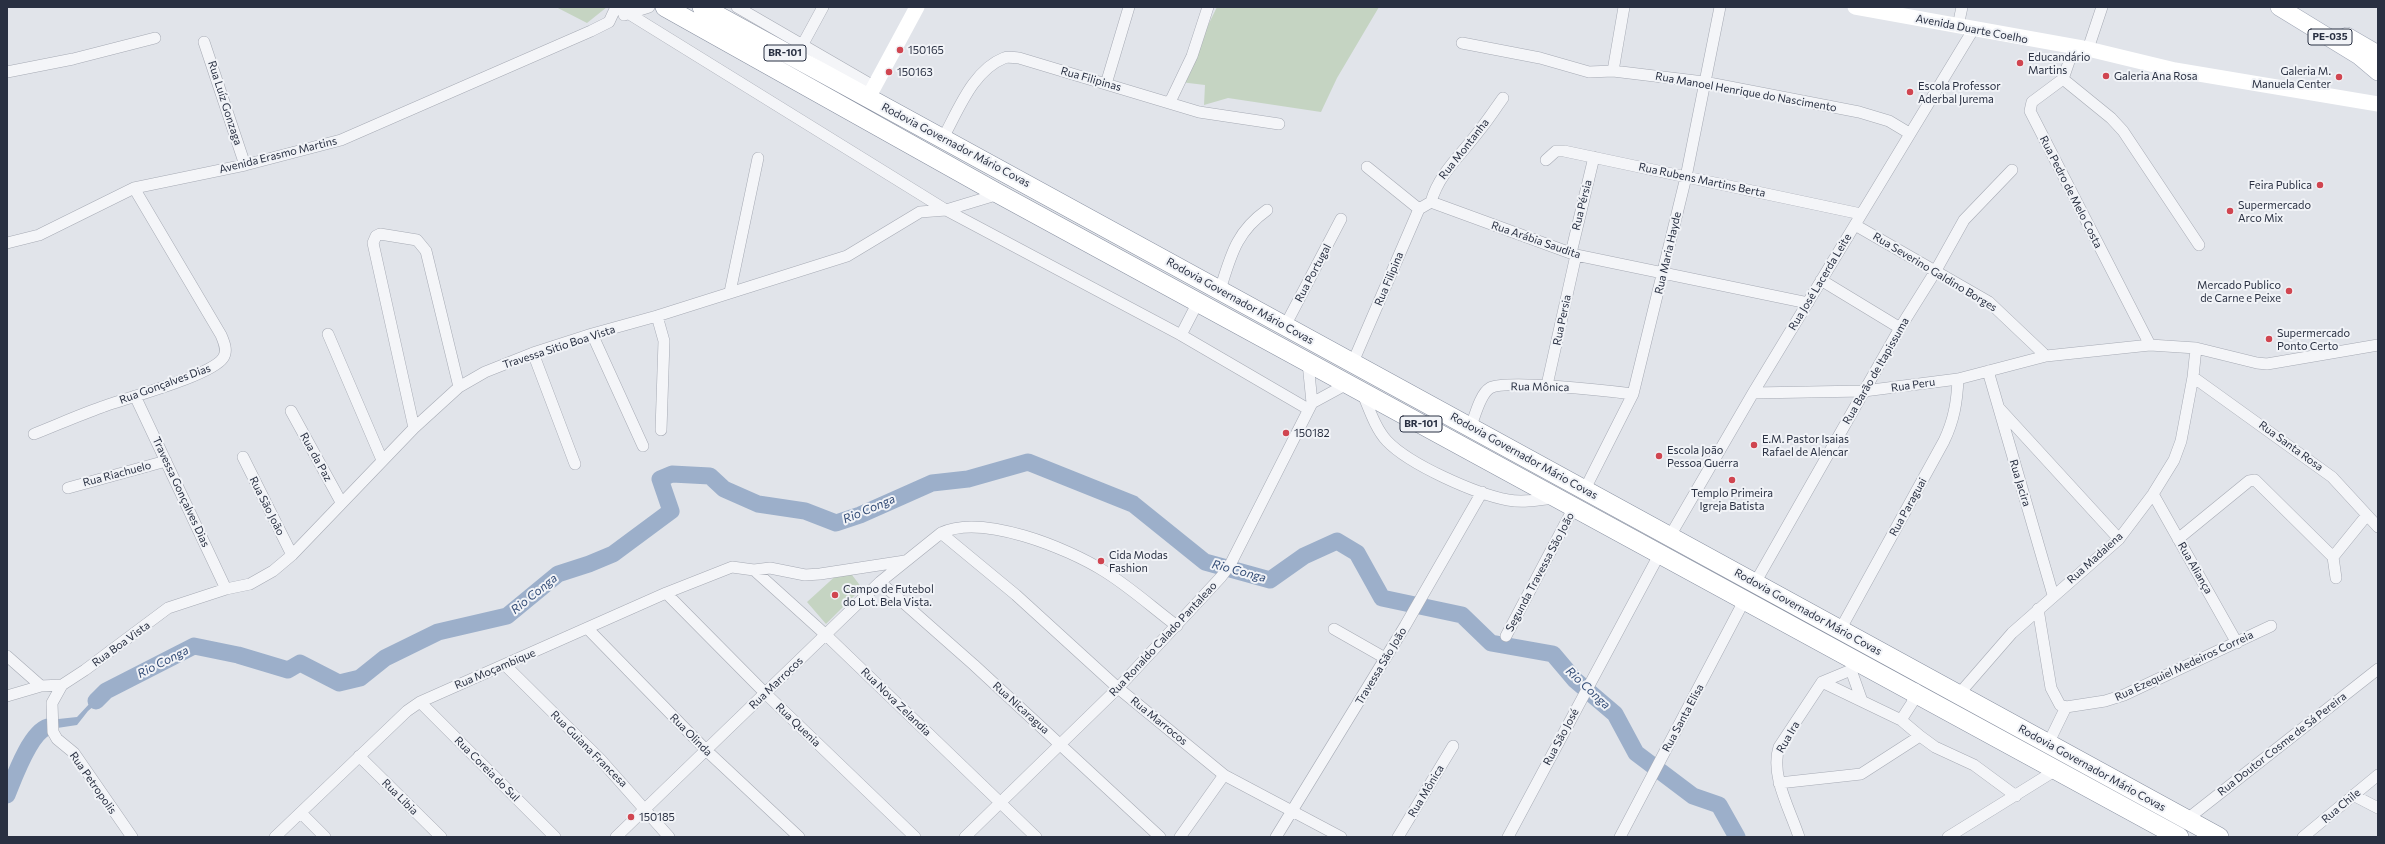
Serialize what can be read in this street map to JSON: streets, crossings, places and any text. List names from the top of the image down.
{
  "streets": {
    "highway": ["BR-101", "Rodovia Governador Mário Covas"],
    "main road": ["Avenida Duarte Coelho", "PE-035"],
    "street": [
      "Rua Filipinas",
      "Rua Manoel Henrique do Nascimento",
      "Rua Luíz Gonzaga",
      "Rua Montanha",
      "Avenida Erasmo Martins",
      "Rua Rubens Martins Berta",
      "Rua Pedro de Melo Costa",
      "Rua Pérsia",
      "Rua Arábia Saudita",
      "Rua Maria Hayde",
      "Rua Severino Galdino Borges",
      "Rua Portugal",
      "Rua Filipina",
      "Rua José Lacerda Leite",
      "Rua Persia",
      "Travessa Sitio Boa Vista",
      "Rua Barão de Itapissuma",
      "Rua Gonçalves Dias",
      "Rua Peru",
      "Rua Mônica",
      "Rua Santa Rosa",
      "Rua da Paz",
      "Rua Riachuelo",
      "Rua Jacira",
      "Travessa Gonçalves Dias",
      "Rua São João",
      "Rua Paraguai",
      "Rua Madalena",
      "Rua Aliança",
      "Segunda Travessa São João",
      "Rua Ronaldo Calado Pantaleao",
      "Rua Boa Vista",
      "Travessa São João",
      "Rua Ezequiel Medeiros Correia",
      "Rua Moçambique",
      "Rua Marrocos",
      "Rua Nova Zelandia",
      "Rua Nicaragua",
      "Rua Santa Elisa",
      "Rua Quenia",
      "Rua Olinda",
      "Rua São José",
      "Rua Ira",
      "Rua Doutor Cosme de Sá Pereira",
      "Rua Guiana Francesa",
      "Rua Coreia do Sul",
      "Rua Petropolis",
      "Rua Libia",
      "Rua Chile"
    ]
  },
  "crossings": [
    ["Avenida Duarte Coelho", "Rua José Lacerda Leite"],
    ["Rua Filipinas", "Rodovia Governador Mário Covas"],
    ["Rua Manoel Henrique do Nascimento", "Rua Maria Hayde"],
    ["Rua Manoel Henrique do Nascimento", "Rua José Lacerda Leite"],
    ["Rua Luíz Gonzaga", "Avenida Erasmo Martins"],
    ["Rodovia Governador Mário Covas", "Rua Maria Hayde"],
    ["Rodovia Governador Mário Covas", "Rua Portugal"],
    ["Rodovia Governador Mário Covas", "Rua Filipina"],
    ["Rodovia Governador Mário Covas", "Rua José Lacerda Leite"],
    ["Rodovia Governador Mário Covas", "Travessa Sitio Boa Vista"],
    ["Rodovia Governador Mário Covas", "Rua Barão de Itapissuma"],
    ["Rodovia Governador Mário Covas", "Rua Mônica"],
    ["Rodovia Governador Mário Covas", "Rua Paraguai"],
    ["Rodovia Governador Mário Covas", "Rua Madalena"],
    ["Rodovia Governador Mário Covas", "Segunda Travessa São João"],
    ["Rodovia Governador Mário Covas", "Rua Santa Elisa"],
    ["Rodovia Governador Mário Covas", "Rua São José"],
    ["Rodovia Governador Mário Covas", "Rua Doutor Cosme de Sá Pereira"],
    ["Rua Montanha", "Rua Arábia Saudita"],
    ["Avenida Erasmo Martins", "Rua Gonçalves Dias"],
    ["Rua Rubens Martins Berta", "Rua Pérsia"],
    ["Rua Rubens Martins Berta", "Rua Maria Hayde"],
    ["Rua Rubens Martins Berta", "Rua José Lacerda Leite"],
    ["Rua Pedro de Melo Costa", "Rua Peru"],
    ["Rua Pérsia", "Rua Arábia Saudita"],
    ["Rua Pérsia", "Rua Persia"],
    ["Rua Arábia Saudita", "Rua Maria Hayde"],
    ["Rua Arábia Saudita", "Rua José Lacerda Leite"],
    ["Rua Arábia Saudita", "Rua Persia"],
    ["Rua Maria Hayde", "Rua Mônica"],
    ["Rua Severino Galdino Borges", "Rua José Lacerda Leite"],
    ["Rua Severino Galdino Borges", "Rua Barão de Itapissuma"],
    ["Rua Severino Galdino Borges", "Rua Peru"],
    ["Rua José Lacerda Leite", "Rua Peru"],
    ["Rua Persia", "Rua Mônica"],
    ["Travessa Sitio Boa Vista", "Rua da Paz"],
    ["Travessa Sitio Boa Vista", "Travessa Gonçalves Dias"],
    ["Travessa Sitio Boa Vista", "Rua São João"],
    ["Travessa Sitio Boa Vista", "Rua Boa Vista"],
    ["Rua Barão de Itapissuma", "Rua Peru"],
    ["Rua Barão de Itapissuma", "Rua Santa Elisa"],
    ["Rua Gonçalves Dias", "Travessa Gonçalves Dias"],
    ["Rua Peru", "Rua Jacira"],
    ["Rua Peru", "Rua Paraguai"],
    ["Rua Peru", "Rua Madalena"],
    ["Rua Santa Rosa", "Rua Madalena"],
    ["Rua Riachuelo", "Travessa Gonçalves Dias"],
    ["Rua Jacira", "Rua Madalena"],
    ["Rua Madalena", "Rua Aliança"],
    ["Rua Aliança", "Rua Ezequiel Medeiros Correia"],
    ["Rua Ronaldo Calado Pantaleao", "Rua Marrocos"],
    ["Rua Ronaldo Calado Pantaleao", "Rua Nova Zelandia"],
    ["Rua Ronaldo Calado Pantaleao", "Rua Nicaragua"],
    ["Rua Boa Vista", "Rua Petropolis"],
    ["Travessa São João", "Rua Marrocos"],
    ["Rua Moçambique", "Rua Marrocos"],
    ["Rua Moçambique", "Rua Nova Zelandia"],
    ["Rua Moçambique", "Rua Quenia"],
    ["Rua Moçambique", "Rua Olinda"],
    ["Rua Moçambique", "Rua Guiana Francesa"],
    ["Rua Moçambique", "Rua Coreia do Sul"],
    ["Rua Moçambique", "Rua Libia"],
    ["Rua Marrocos", "Rua Nova Zelandia"],
    ["Rua Marrocos", "Rua Nicaragua"],
    ["Rua Marrocos", "Rua Quenia"],
    ["Rua Marrocos", "Rua Olinda"],
    ["Rua Marrocos", "Rua Guiana Francesa"]
  ],
  "water": ["Rio Conga"],
  "places": [
    "150165",
    "Educandário Martins",
    "150163",
    "Galeria Ana Rosa",
    "Galeria M. Manuela Center",
    "Escola Professor Aderbal Jurema",
    "Feira Publica",
    "Supermercado Arco Mix",
    "Mercado Publico de Carne e Peixe",
    "Supermercado Ponto Certo",
    "150182",
    "E.M. Pastor Isaias Rafael de Alencar",
    "Escola João Pessoa Guerra",
    "Templo Primeira Igreja Batista",
    "Cida Modas Fashion",
    "Campo de Futebol do Lot. Bela Vista.",
    "150185"
  ]
}
